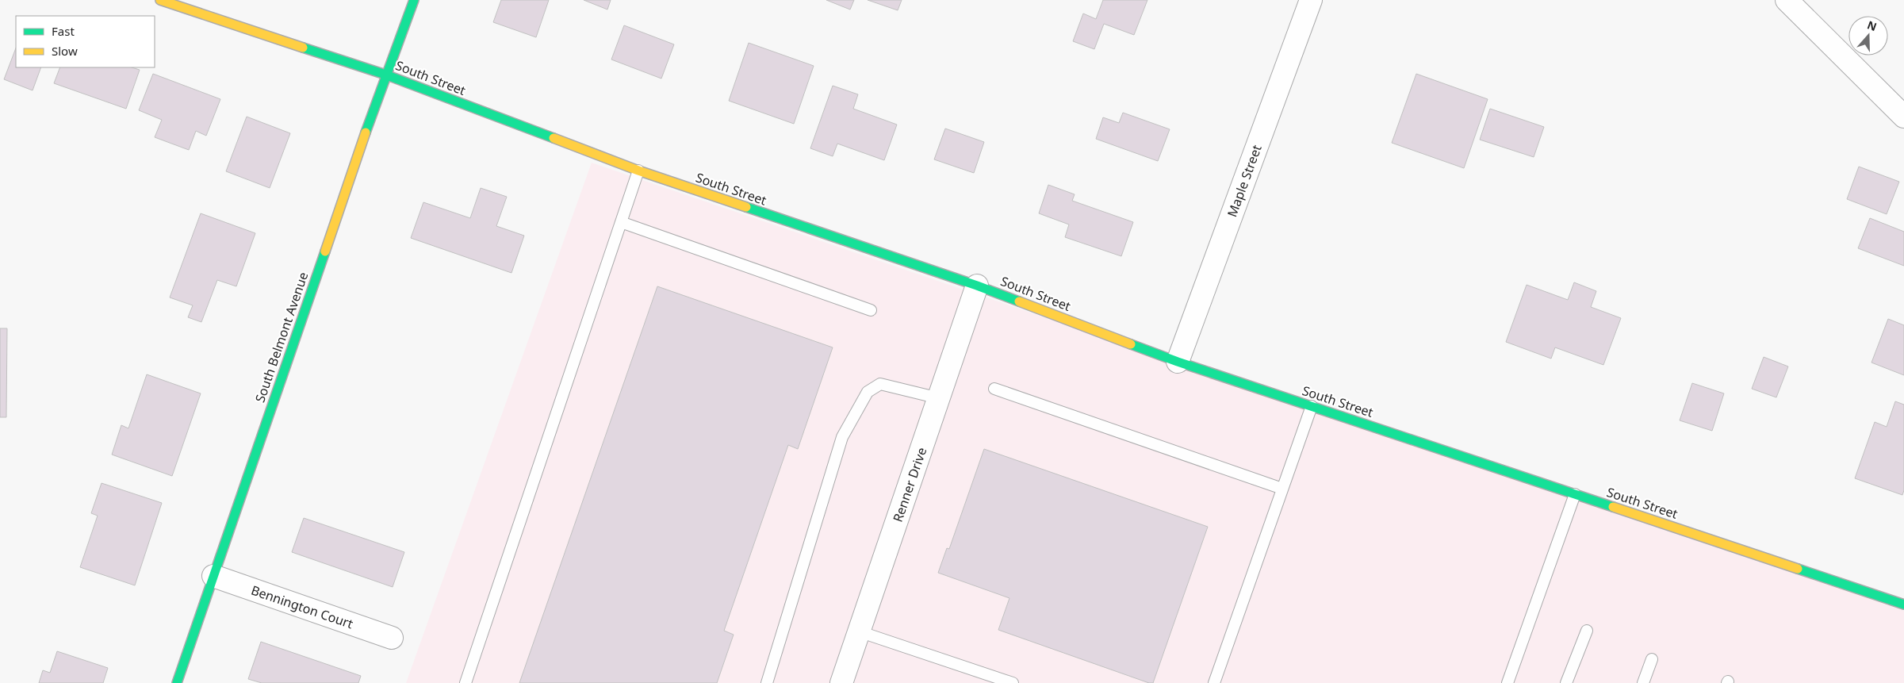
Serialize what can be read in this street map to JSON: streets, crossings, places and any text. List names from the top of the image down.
{
  "streets": {
    "street": [
      "South Street",
      "Maple Street",
      "South Belmont Avenue",
      "Renner Drive",
      "Bennington Court"
    ]
  },
  "crossings": [
    ["South Street", "Maple Street"],
    ["South Street", "South Belmont Avenue"],
    ["South Street", "Renner Drive"],
    ["South Belmont Avenue", "Bennington Court"]
  ],
  "legend": ["Fast", "Slow"],
  "north": "top"
}
